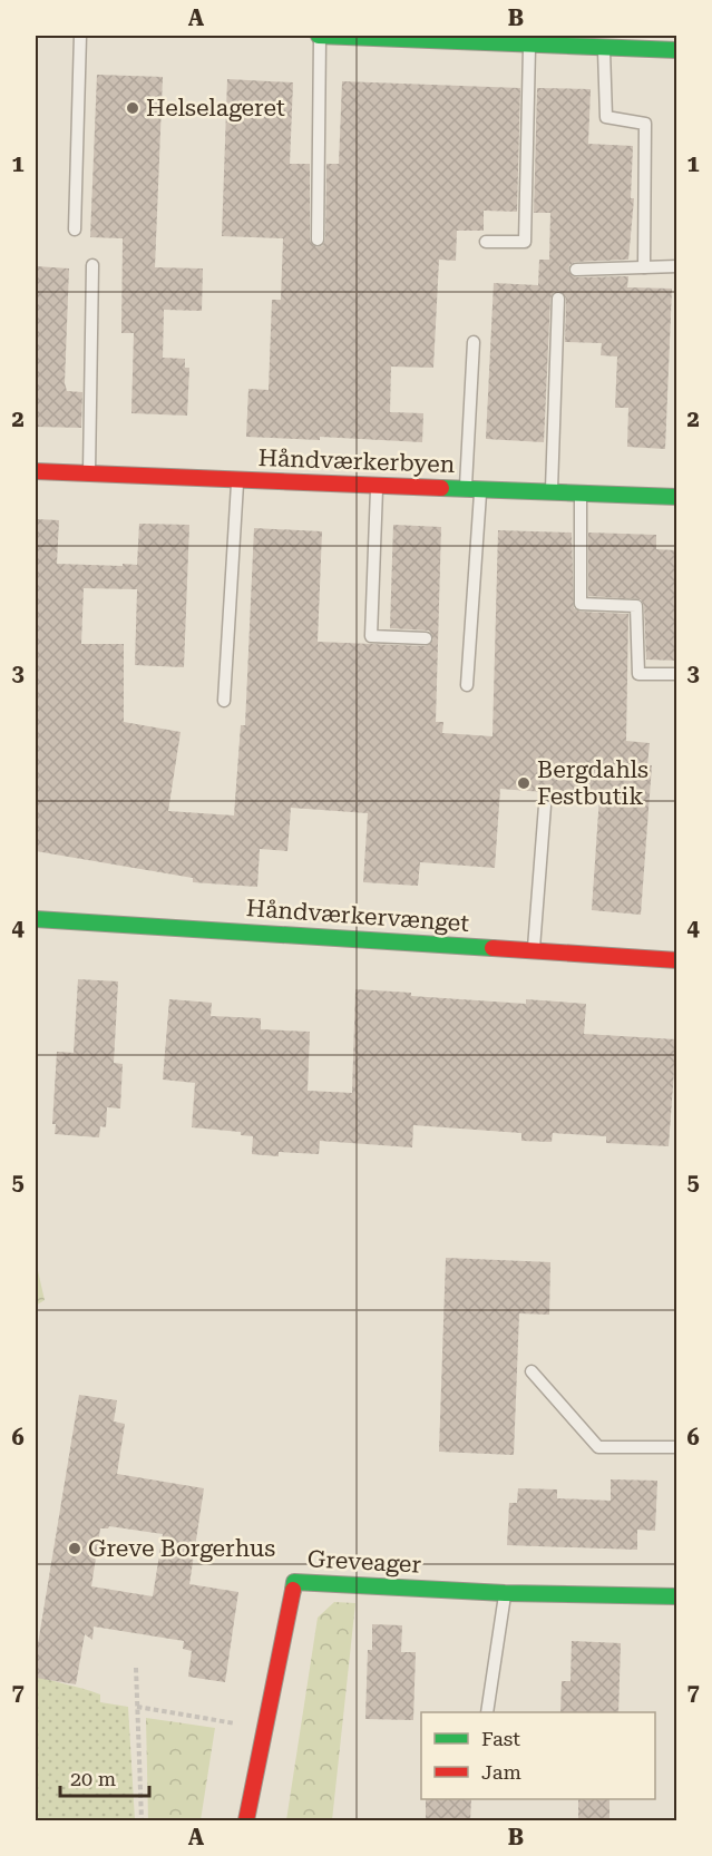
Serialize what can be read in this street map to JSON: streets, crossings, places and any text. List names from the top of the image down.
{
  "streets": {
    "street": ["Håndværkerbyen", "Håndværkervænget", "Greveager"]
  },
  "places": ["Helselageret", "Bergdahls Festbutik", "Greve Borgerhus"],
  "legend": ["Fast", "Jam"],
  "scale_bar": "20 m",
  "grid": {
    "columns": ["A", "B"],
    "rows": [
      "1",
      "2",
      "3",
      "4",
      "5",
      "6",
      "7"
    ]
  }
}
